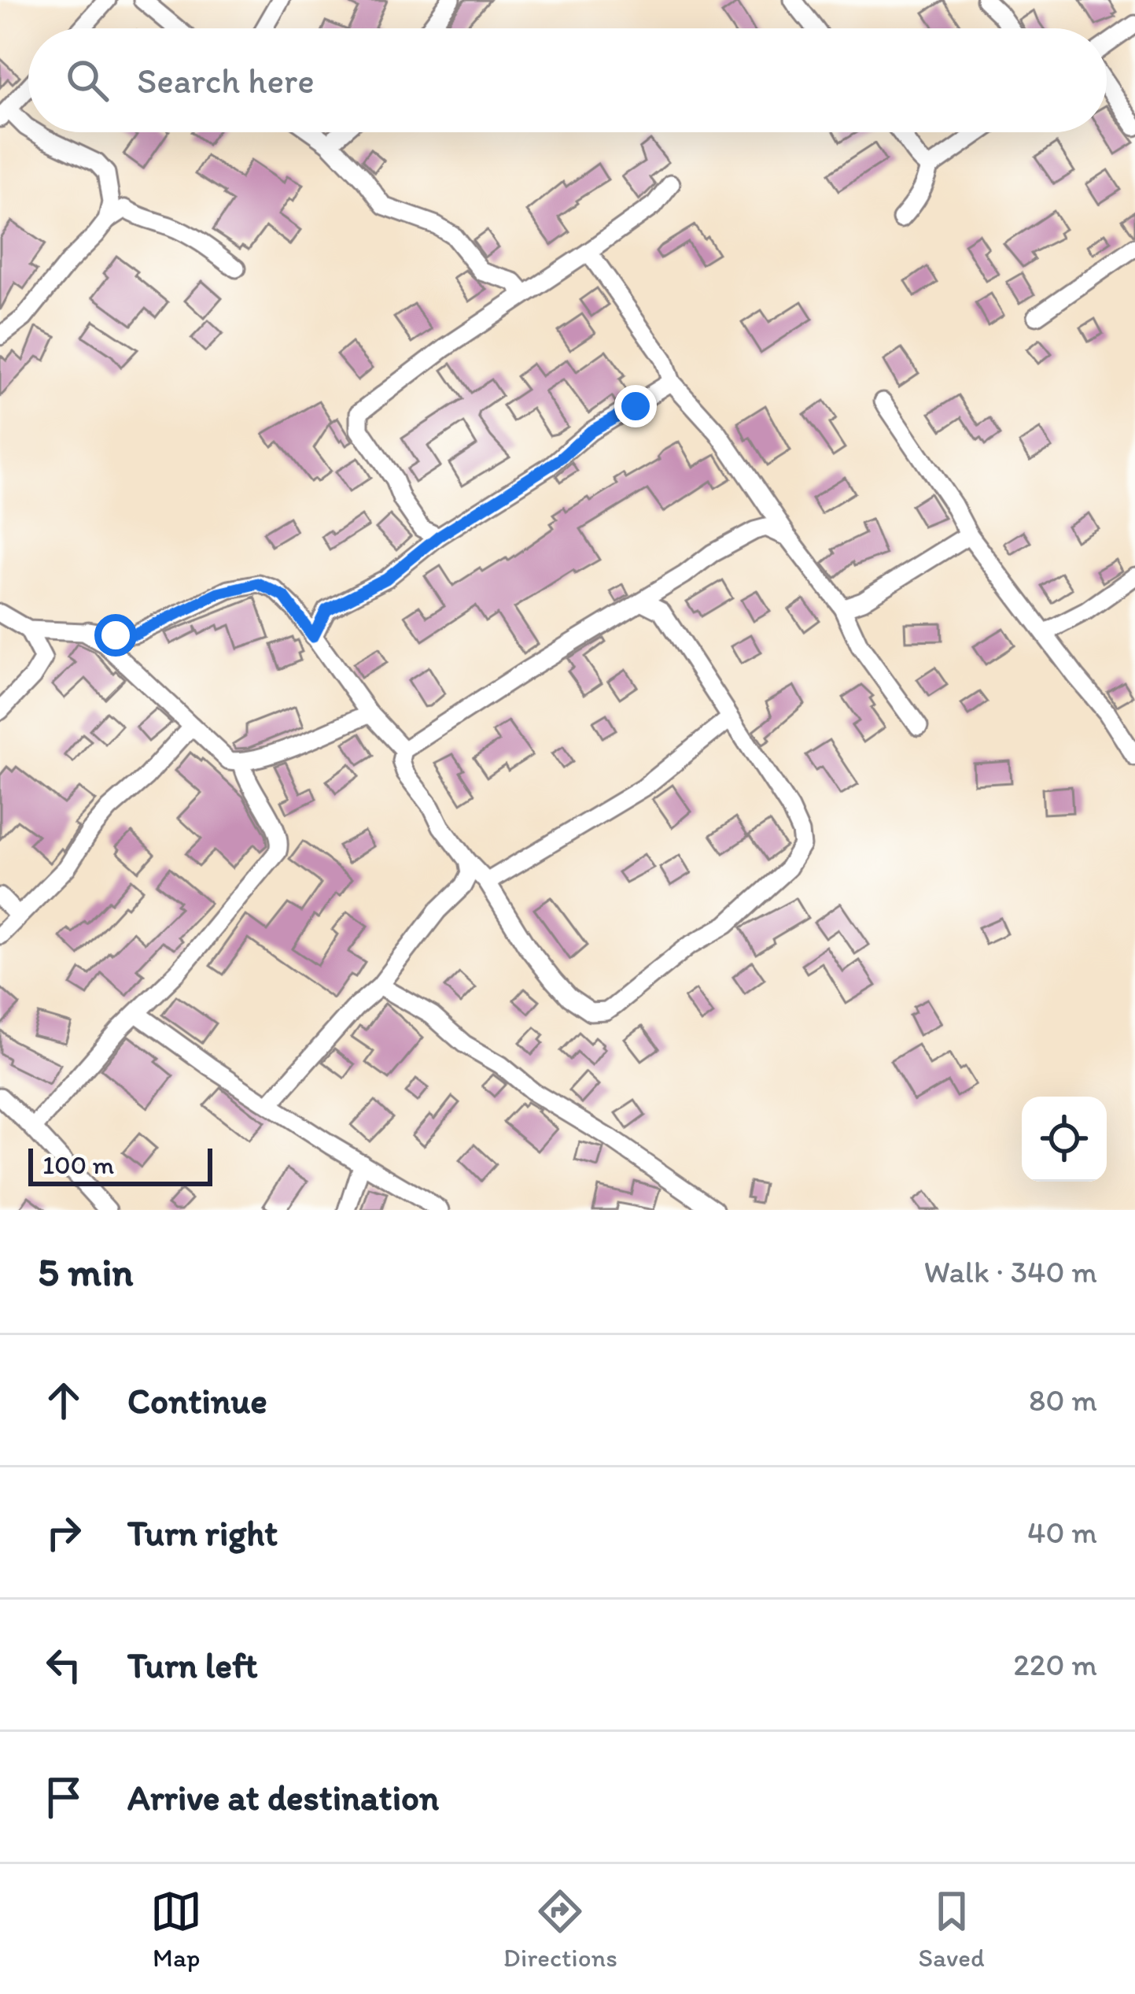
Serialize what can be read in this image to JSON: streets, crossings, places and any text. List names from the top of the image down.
{
  "scale_bar": "100 m",
  "page": {
    "search": "Search here",
    "scale": "100 m",
    "heading": ["5 min", "Walk · 340 m"],
    "list": [
      ["Continue", "80 m"],
      ["Turn right", "40 m"],
      ["Turn left", "220 m"],
      "Arrive at destination"
    ],
    "nav": ["Map", "Directions", "Saved"]
  }
}
